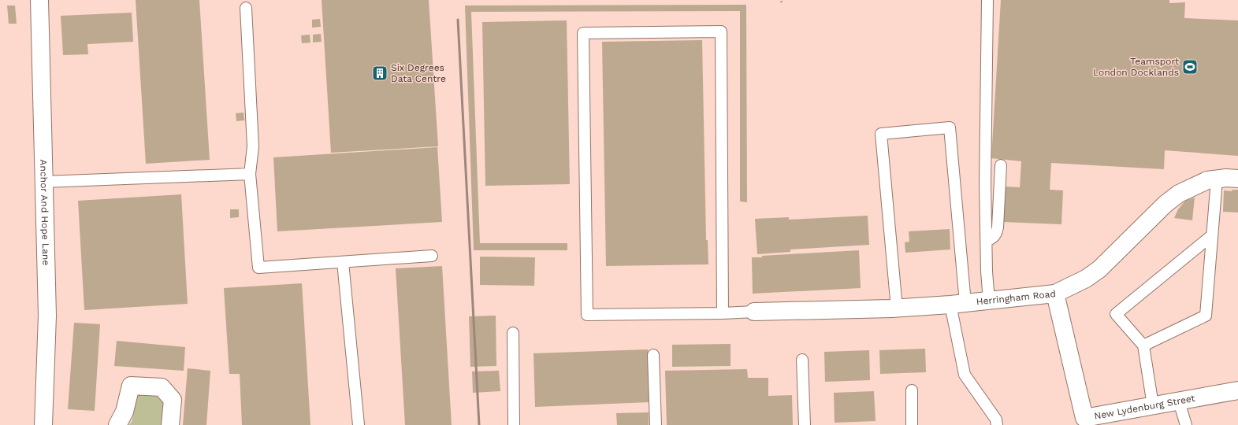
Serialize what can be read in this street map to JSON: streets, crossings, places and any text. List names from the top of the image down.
{
  "streets": {
    "street": ["Anchor And Hope Lane", "Herringham Road", "New Lydenburg Street"]
  },
  "crossings": [
    ["Herringham Road", "New Lydenburg Street"]
  ],
  "places": {
    "sports": ["Teamsport London Docklands"],
    "building": ["Six Degrees Data Centre"]
  }
}
